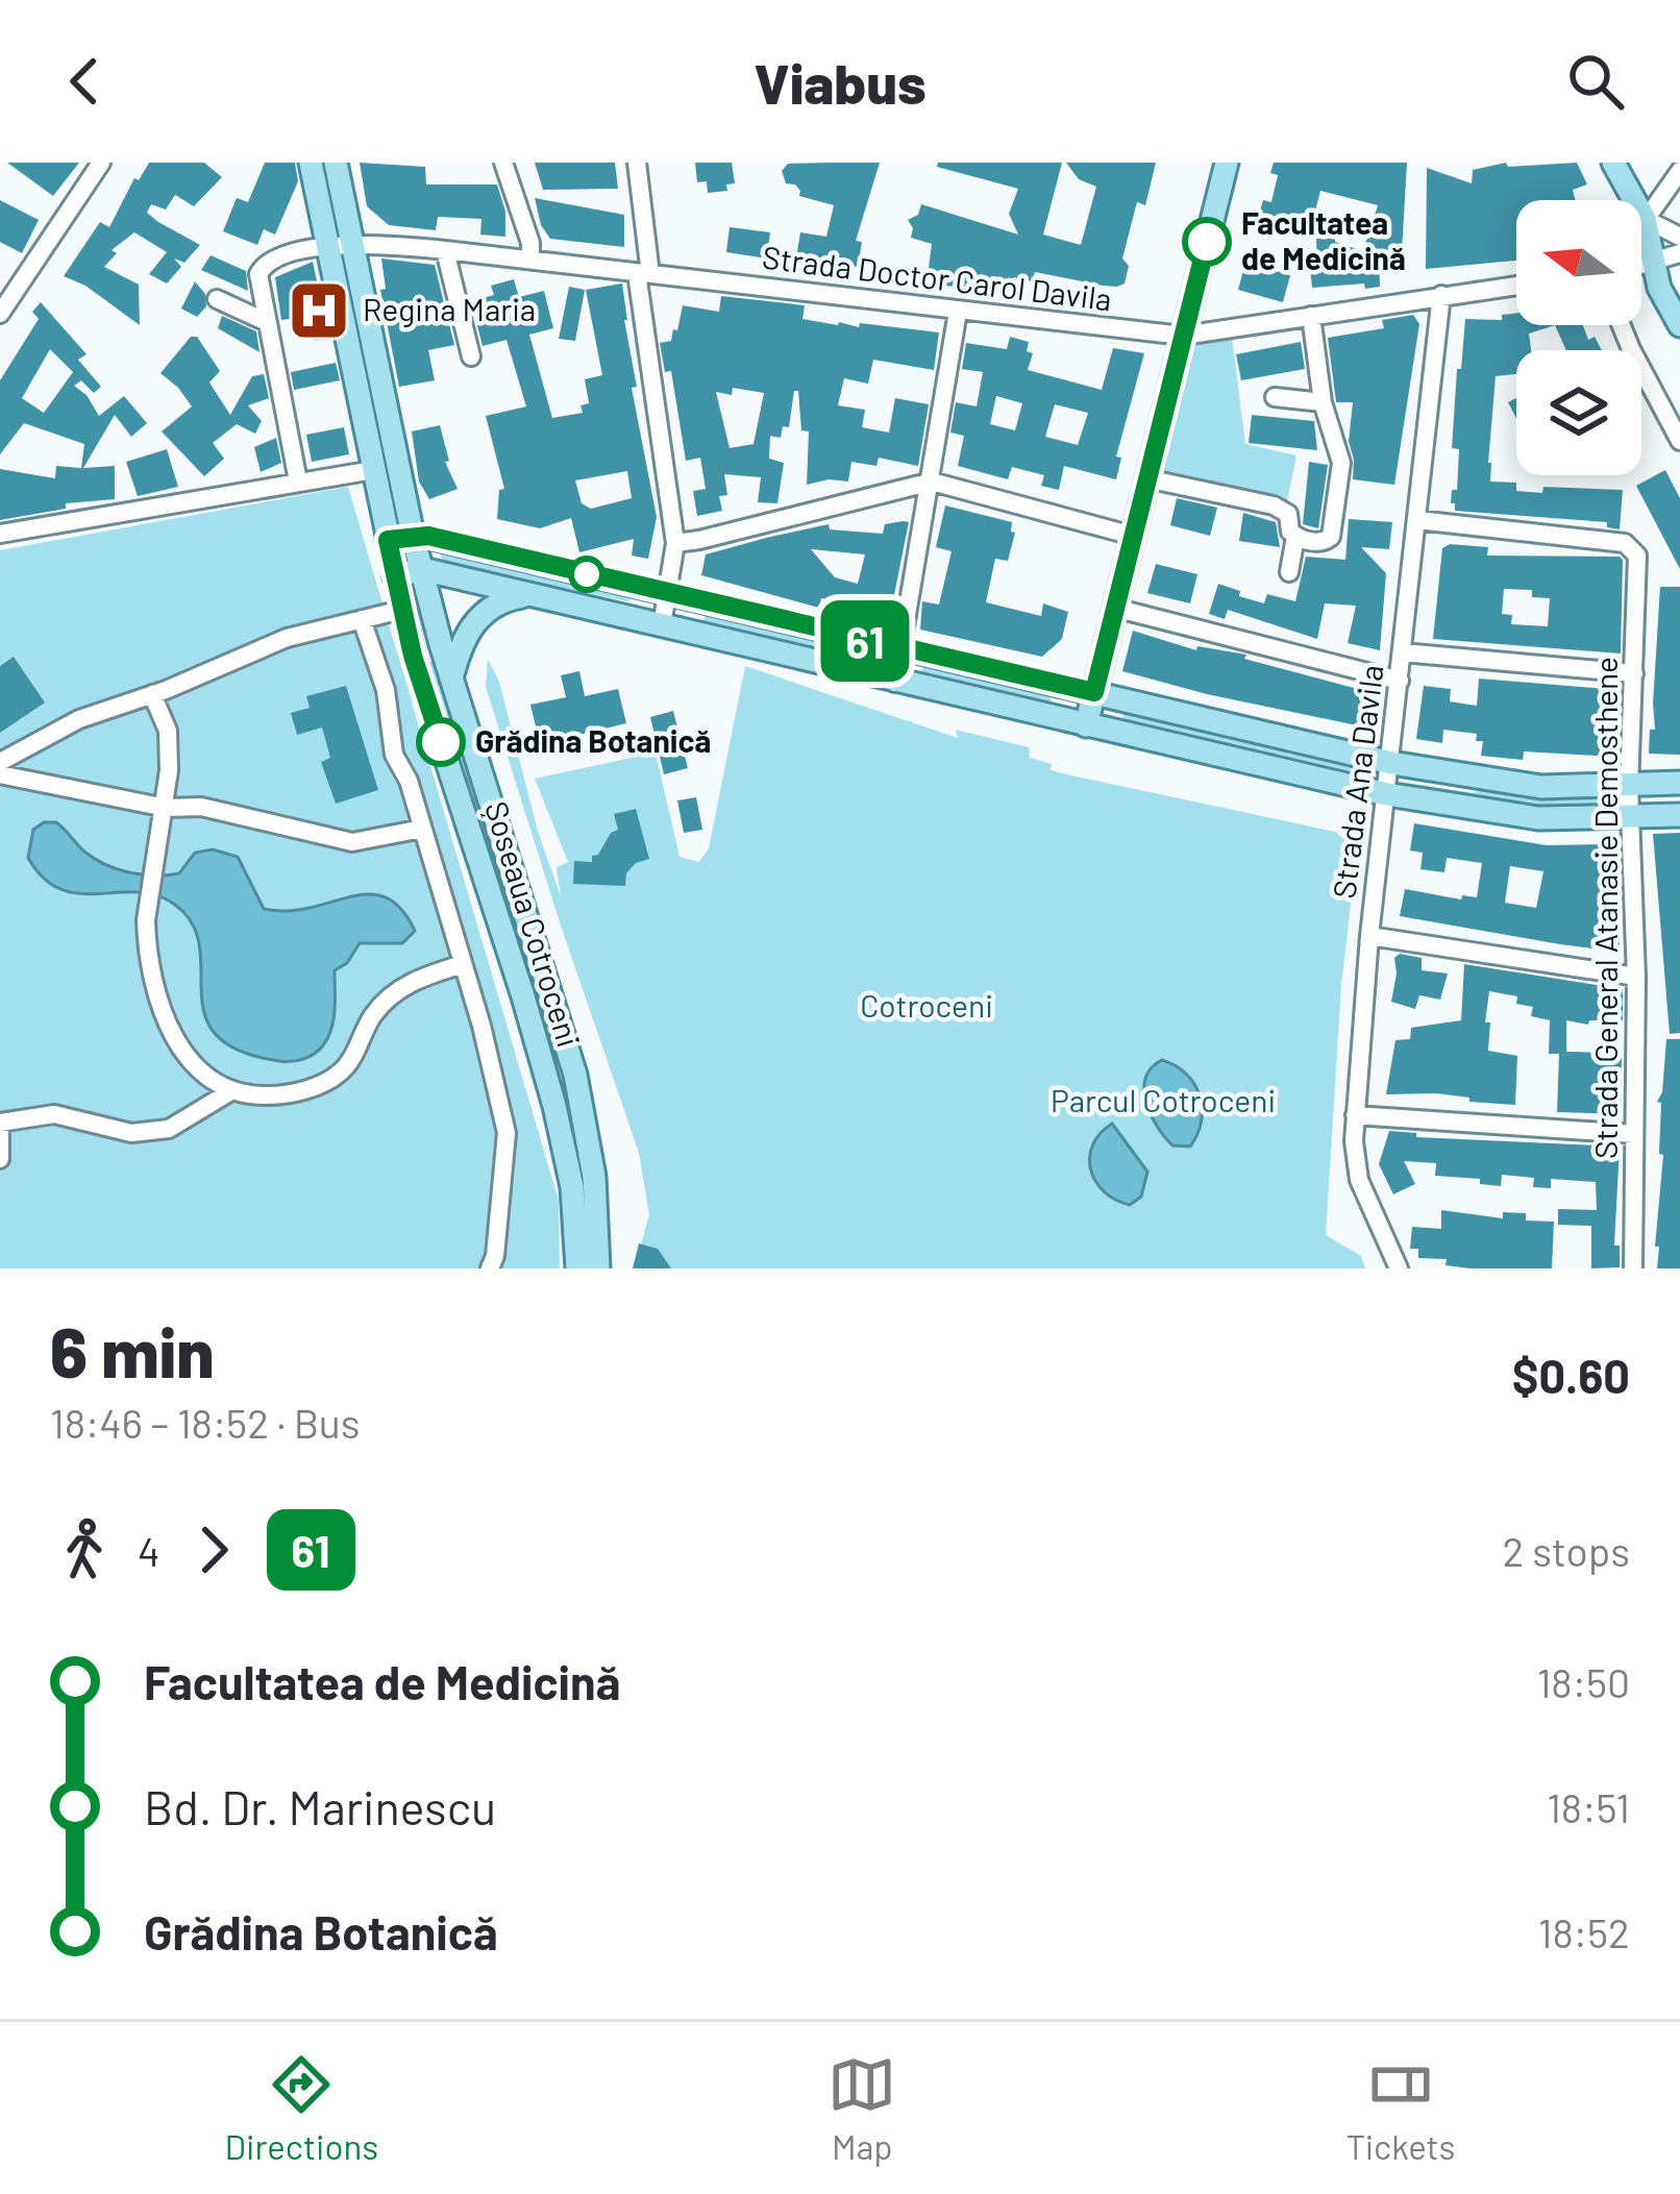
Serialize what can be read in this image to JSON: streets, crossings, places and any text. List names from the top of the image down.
{
  "streets": {
    "main road": ["Șoseaua Cotroceni"],
    "street": ["Strada Doctor Carol Davila", "Strada Ana Davila", "Strada General Atanasie Demosthene"]
  },
  "crossings": [
    ["Strada Doctor Carol Davila", "Strada Ana Davila"],
    ["Strada Doctor Carol Davila", "Șoseaua Cotroceni"],
    ["Strada Ana Davila", "Strada General Atanasie Demosthene"]
  ],
  "parks": ["Cotroceni", "Parcul Cotroceni"],
  "places": {
    "other": ["Facultatea de Medicină", "Grădina Botanică"],
    "hospital": ["Regina Maria"]
  },
  "lines": ["bus line 61"],
  "north": "left",
  "page": {
    "header": "Viabus",
    "on_map": "61",
    "heading": ["6 min", "18:46 – 18:52 · Bus", "$0.60"],
    "legs": ["4", "61", "2 stops"],
    "list": [
      {
        "name": "Facultatea de Medicină",
        "value": "18:50"
      },
      {
        "name": "Bd. Dr. Marinescu",
        "value": "18:51"
      },
      {
        "name": "Grădina Botanică",
        "value": "18:52"
      }
    ],
    "tabs": ["Directions", "Map", "Tickets"]
  }
}
